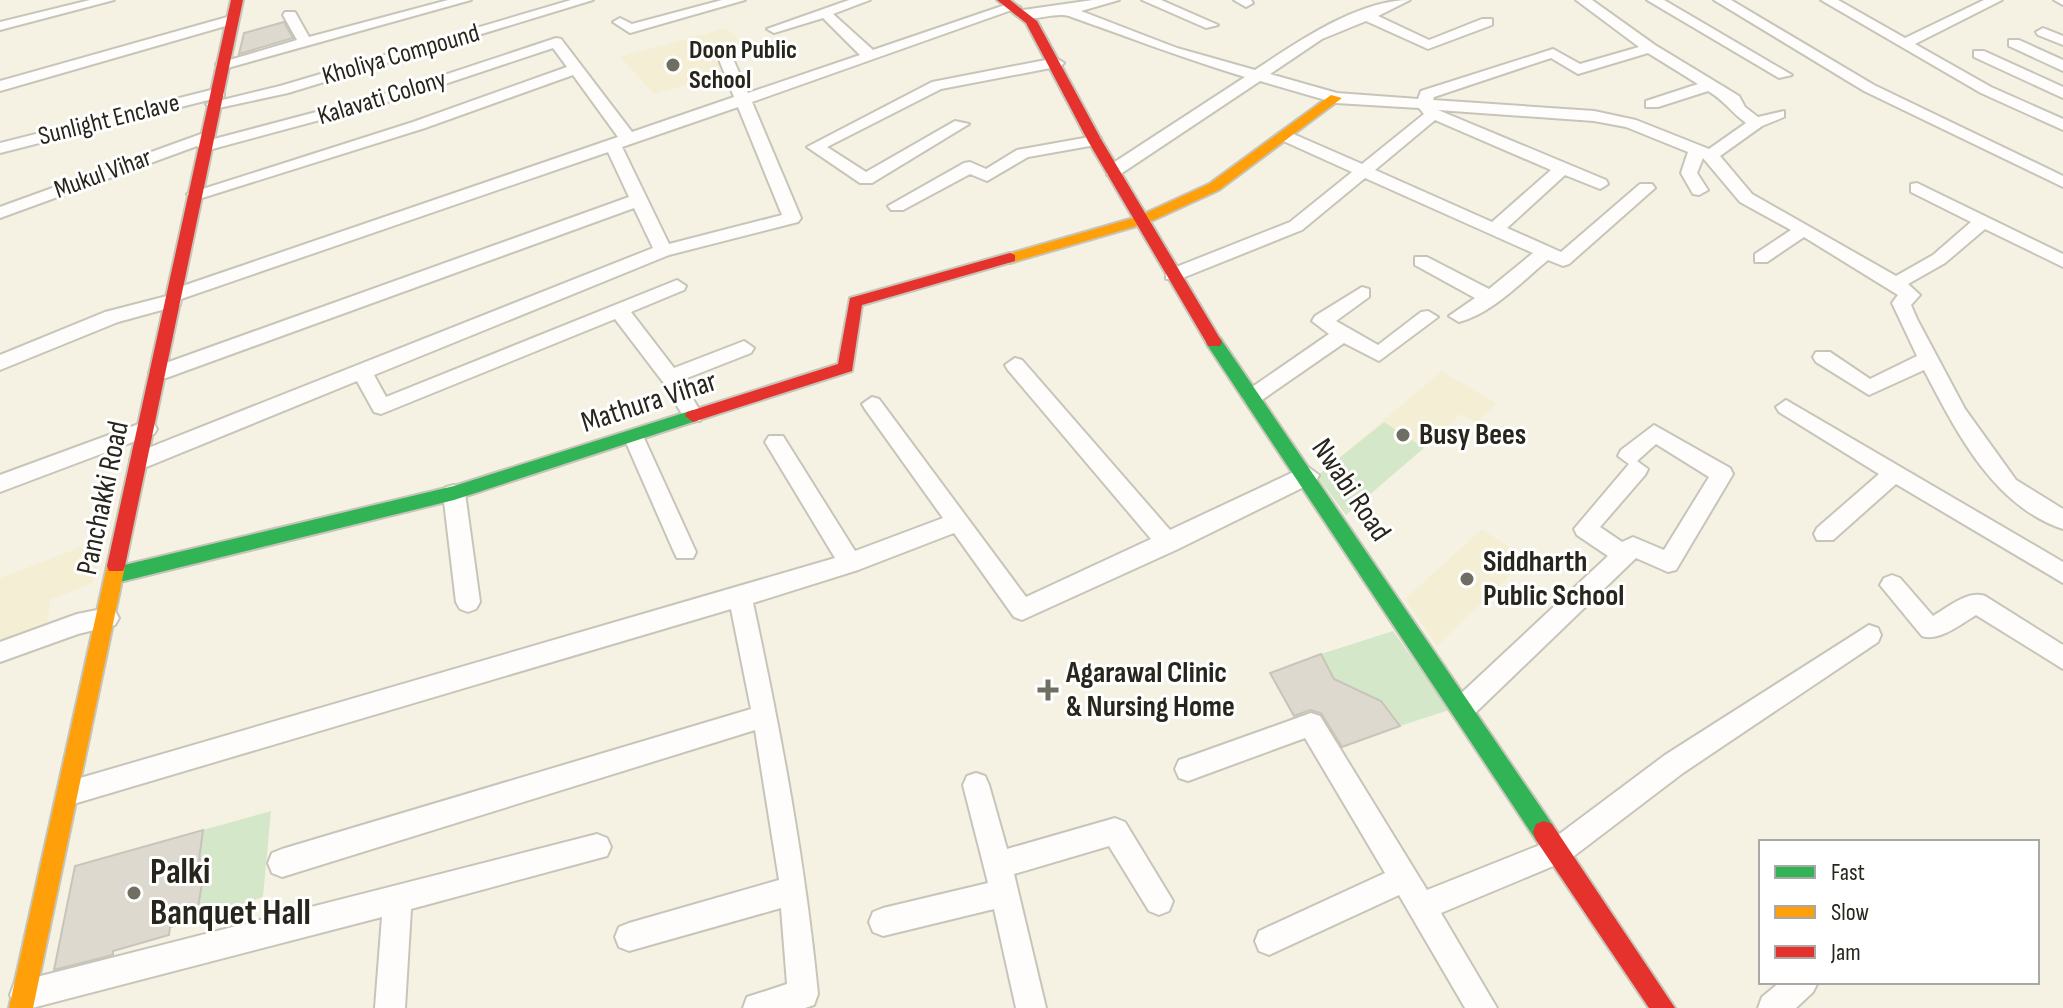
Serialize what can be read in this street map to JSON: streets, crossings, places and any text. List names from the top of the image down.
{
  "streets": {
    "street": [
      "Kholiya Compound",
      "Kalavati Colony",
      "Sunlight Enclave",
      "Mukul Vihar",
      "Mathura Vihar",
      "Nwabi Road",
      "Panchakki Road"
    ]
  },
  "crossings": [
    ["Kholiya Compound", "Sunlight Enclave"],
    ["Kholiya Compound", "Panchakki Road"],
    ["Kalavati Colony", "Mukul Vihar"],
    ["Kalavati Colony", "Panchakki Road"],
    ["Sunlight Enclave", "Panchakki Road"],
    ["Mukul Vihar", "Panchakki Road"],
    ["Mathura Vihar", "Nwabi Road"],
    ["Mathura Vihar", "Panchakki Road"]
  ],
  "places": {
    "other": [
      "Doon Public School",
      "Busy Bees",
      "Siddharth Public School",
      "Palki Banquet Hall"
    ],
    "health": ["Agarawal Clinic & Nursing Home"]
  },
  "legend": ["Fast", "Slow", "Jam"]
}
